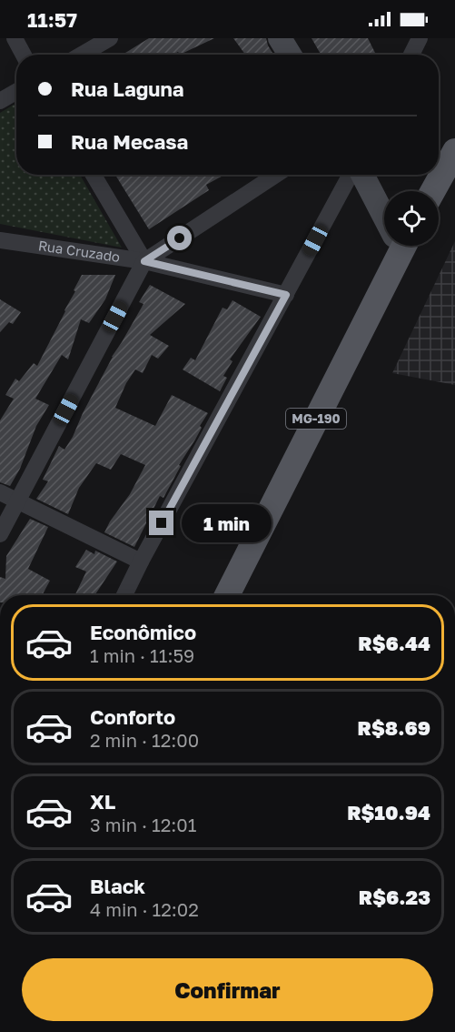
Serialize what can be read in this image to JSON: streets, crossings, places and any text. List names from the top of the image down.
{
  "streets": {
    "main road": ["MG-190"],
    "street": ["Rua Cruzado"]
  },
  "page": {
    "status": "11:57",
    "banner": ["Rua Laguna", "Rua Mecasa"],
    "bubble": "1 min",
    "list": [
      {
        "name": "Econômico",
        "note": "1 min · 11:59",
        "value": "R$6.44"
      },
      {
        "name": "Conforto",
        "note": "2 min · 12:00",
        "value": "R$8.69"
      },
      {
        "name": "XL",
        "note": "3 min · 12:01",
        "value": "R$10.94"
      },
      {
        "name": "Black",
        "note": "4 min · 12:02",
        "value": "R$6.23"
      }
    ],
    "buttons": "Confirmar"
  }
}
